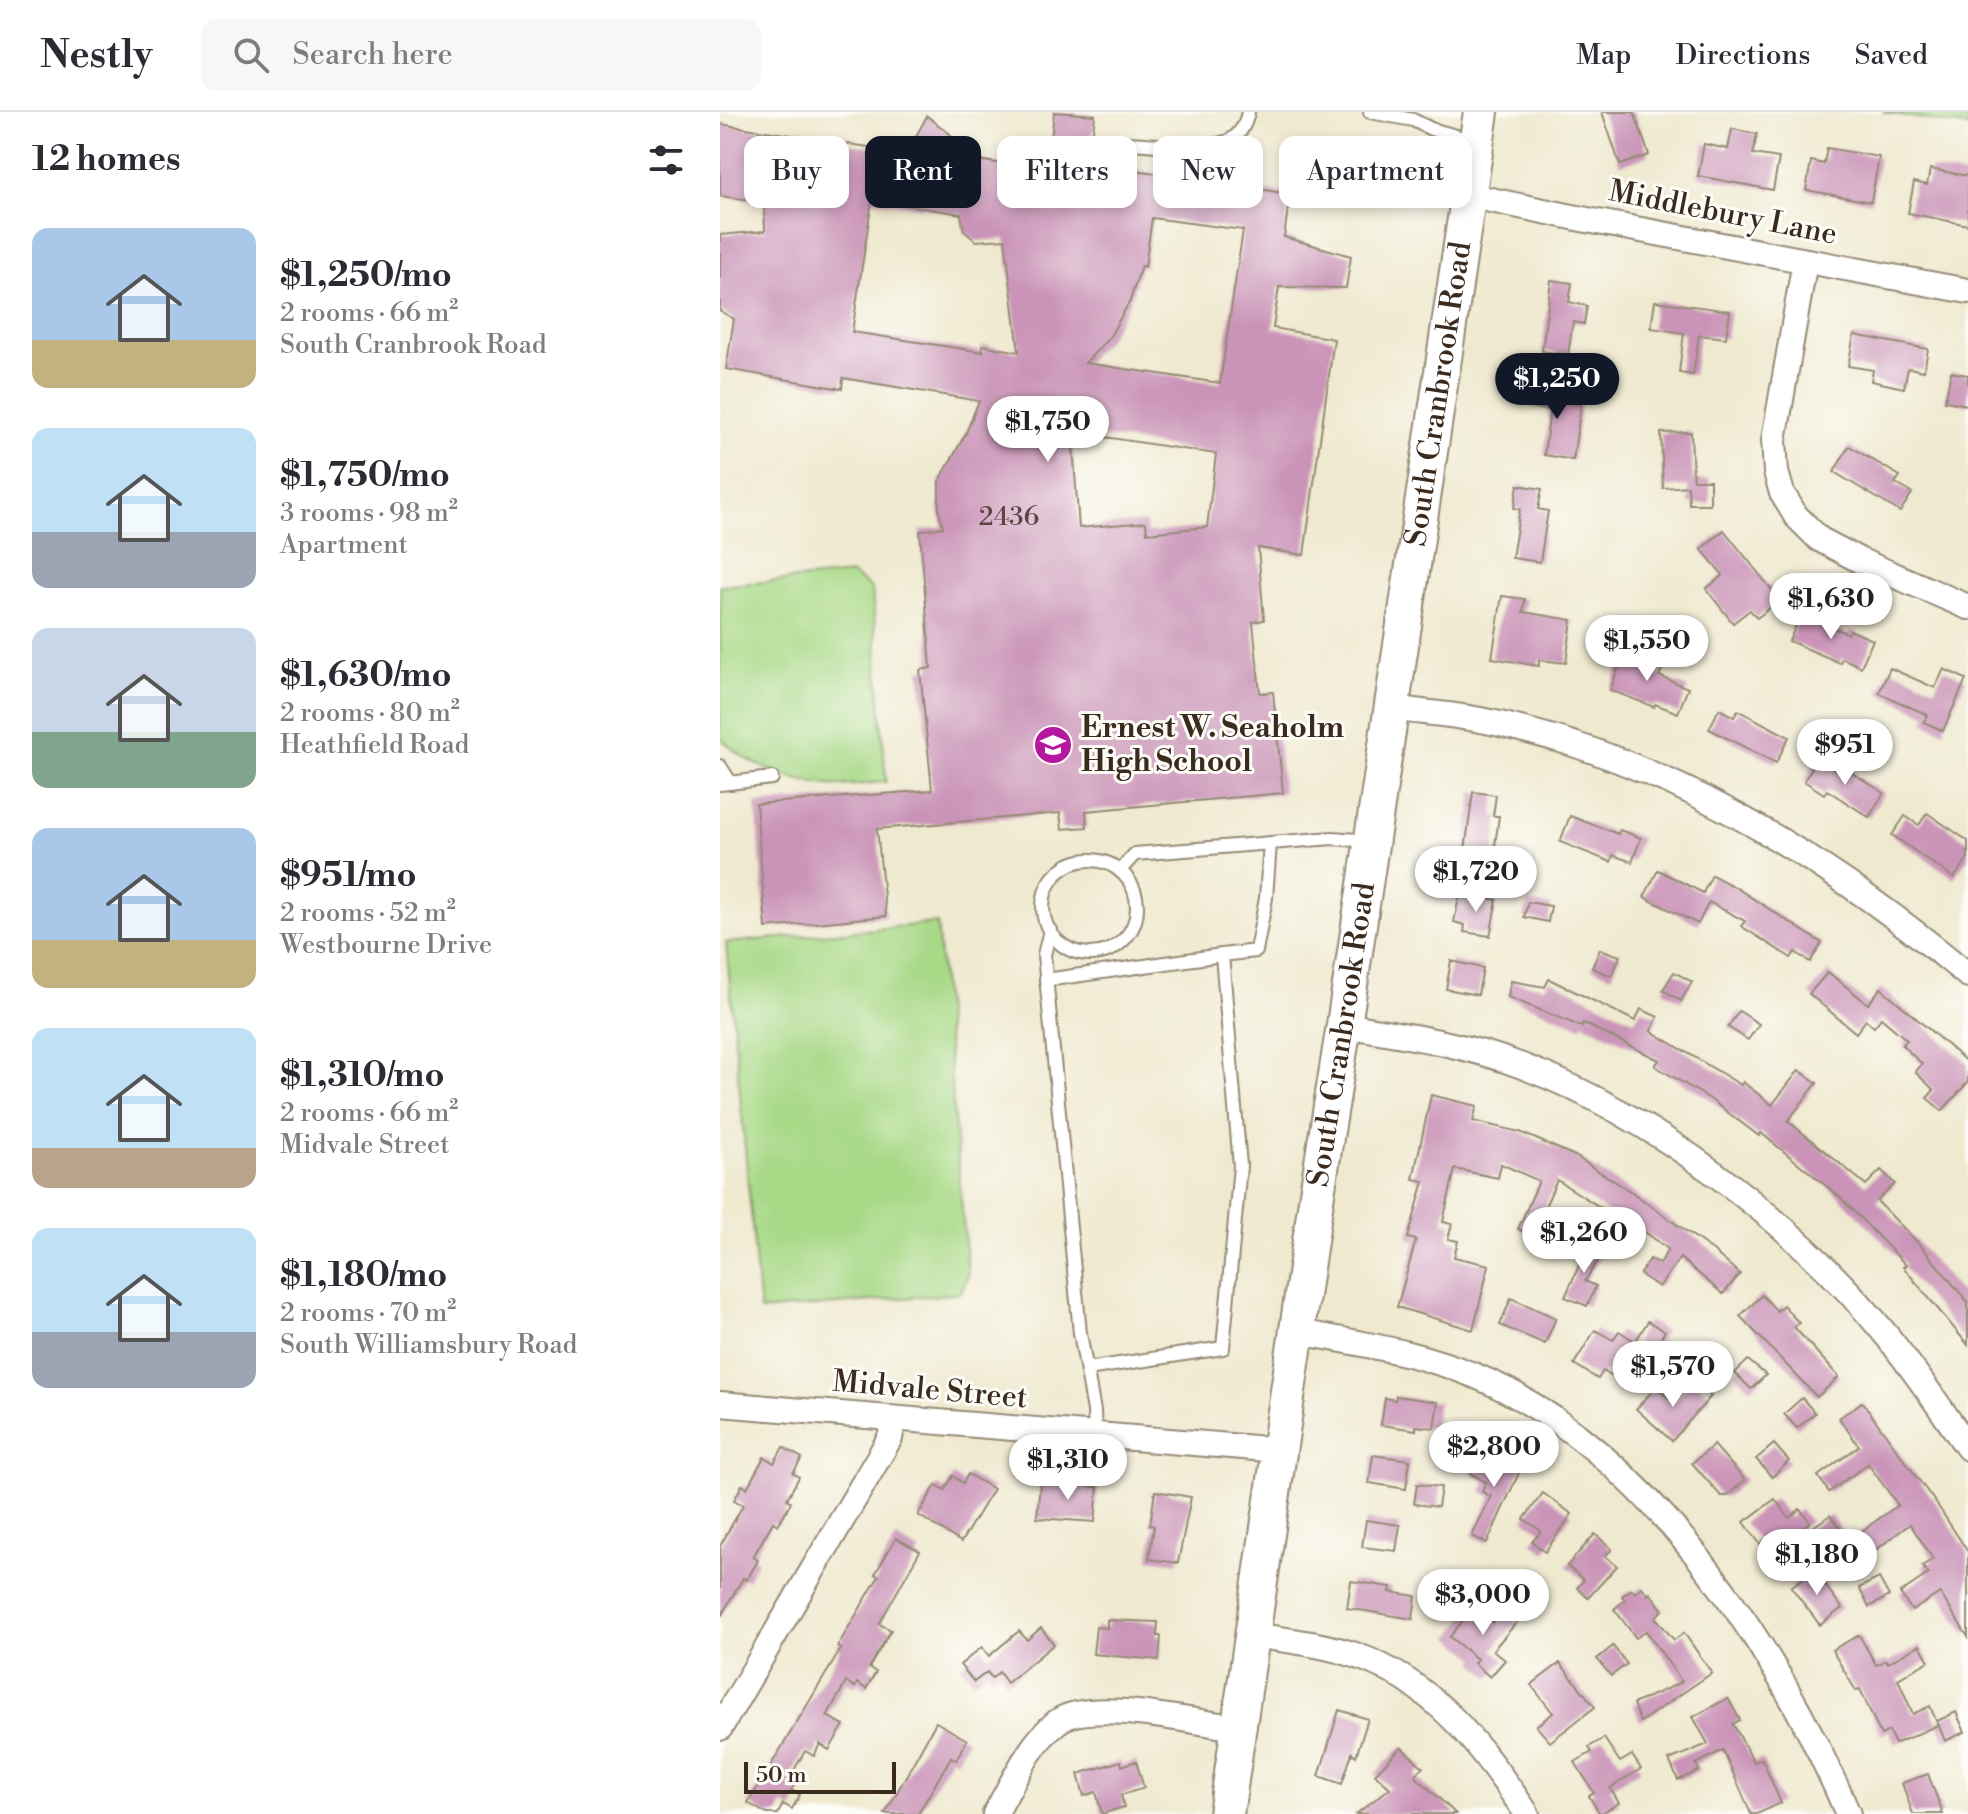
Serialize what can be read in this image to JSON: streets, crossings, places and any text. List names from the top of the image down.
{
  "streets": {
    "street": ["Middlebury Lane", "South Cranbrook Road", "Midvale Street"]
  },
  "crossings": [
    ["South Cranbrook Road", "Midvale Street"]
  ],
  "places": {
    "school or university": ["Ernest W. Seaholm High School"]
  },
  "house_numbers": ["2436"],
  "scale_bar": "50 m",
  "page": {
    "header": "Nestly",
    "search": "Search here",
    "nav": ["Map", "Directions", "Saved"],
    "heading": "12 homes",
    "chip": [
      "Buy",
      "Rent",
      "Filters",
      "New",
      "Apartment"
    ],
    "list": [
      {
        "name": "$1,250/mo",
        "note": "2 rooms · 66 m² · South Cranbrook Road"
      },
      {
        "name": "$1,750/mo",
        "note": "3 rooms · 98 m² · Apartment"
      },
      {
        "name": "$1,630/mo",
        "note": "2 rooms · 80 m² · Heathfield Road"
      },
      {
        "name": "$951/mo",
        "note": "2 rooms · 52 m² · Westbourne Drive"
      },
      {
        "name": "$1,310/mo",
        "note": "2 rooms · 66 m² · Midvale Street"
      },
      {
        "name": "$1,180/mo",
        "note": "2 rooms · 70 m² · South Williamsbury Road"
      }
    ],
    "price": [
      "$1,250",
      "$1,750",
      "$1,630",
      "$1,550",
      "$951",
      "$1,720",
      "$1,260",
      "$1,570",
      "$2,800",
      "$1,310",
      "$1,180",
      "$3,000"
    ],
    "scale": "50 m"
  }
}
